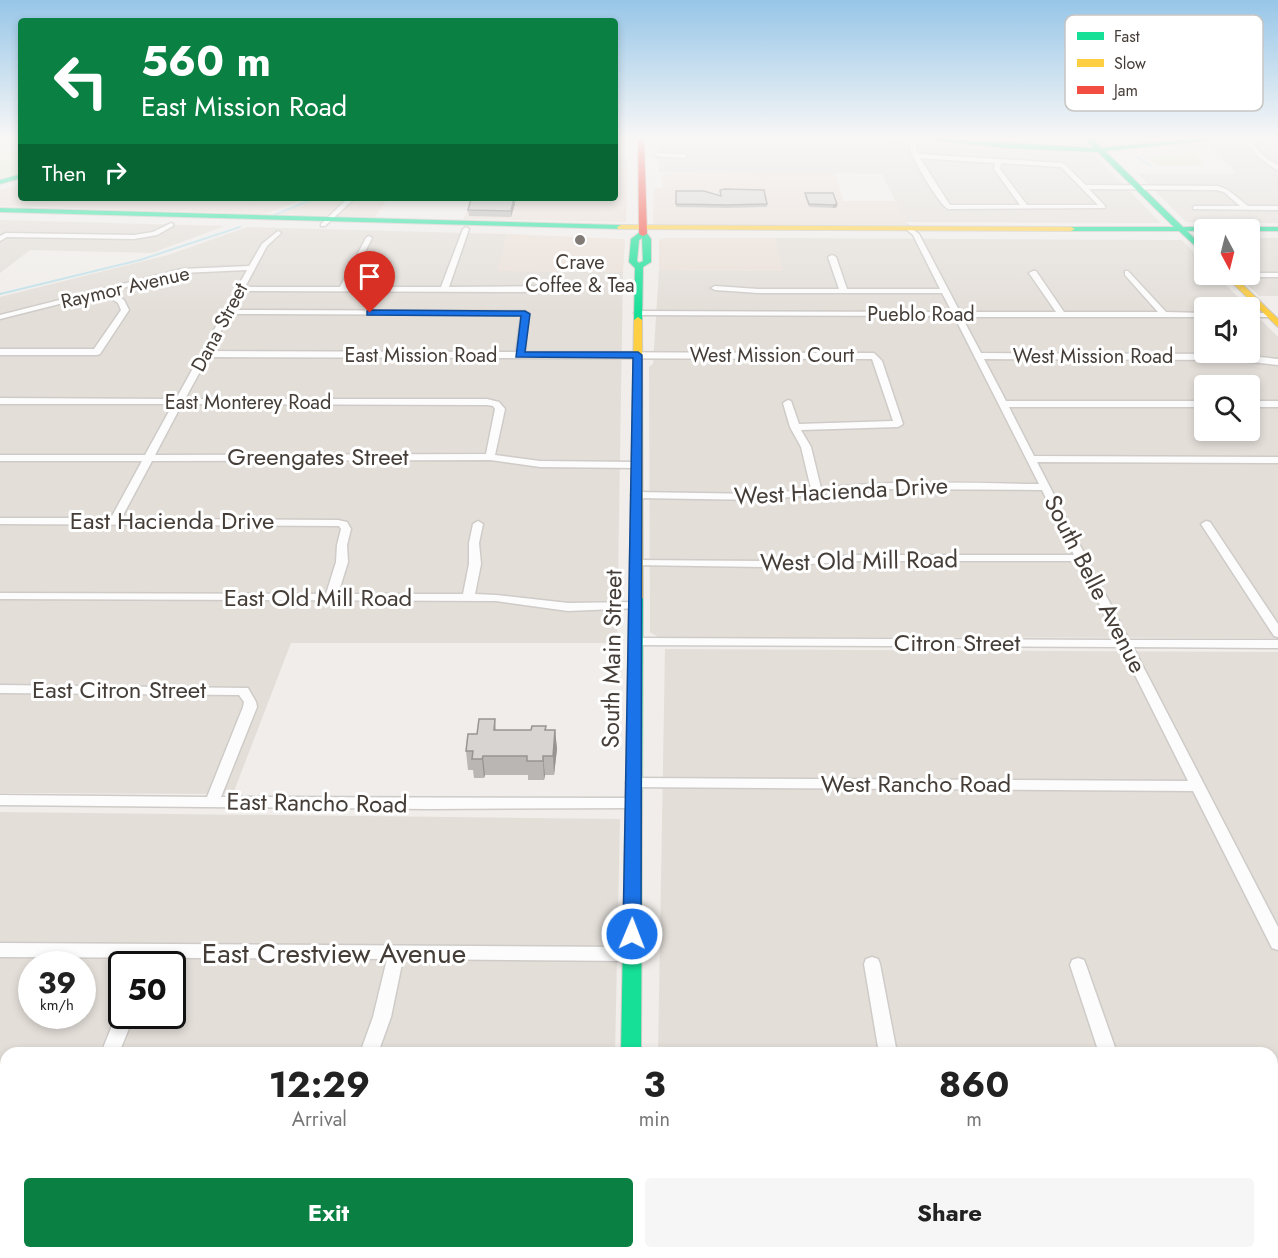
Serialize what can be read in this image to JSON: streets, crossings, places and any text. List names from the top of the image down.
{
  "streets": {
    "main road": ["South Main Street"],
    "street": [
      "Raymor Avenue",
      "Pueblo Road",
      "Dana Street",
      "East Mission Road",
      "West Mission Court",
      "West Mission Road",
      "East Monterey Road",
      "Greengates Street",
      "West Hacienda Drive",
      "East Hacienda Drive",
      "West Old Mill Road",
      "South Belle Avenue",
      "East Old Mill Road",
      "Citron Street",
      "East Citron Street",
      "West Rancho Road",
      "East Rancho Road",
      "East Crestview Avenue"
    ]
  },
  "crossings": [
    ["Raymor Avenue", "Dana Street"],
    ["Pueblo Road", "South Belle Avenue"],
    ["Pueblo Road", "South Main Street"],
    ["Dana Street", "East Mission Road"],
    ["Dana Street", "East Monterey Road"],
    ["Dana Street", "Greengates Street"],
    ["Dana Street", "East Hacienda Drive"],
    ["East Mission Road", "West Mission Court"],
    ["East Mission Road", "South Main Street"],
    ["West Mission Court", "South Main Street"],
    ["West Mission Road", "South Belle Avenue"],
    ["East Monterey Road", "Greengates Street"],
    ["Greengates Street", "South Main Street"],
    ["West Hacienda Drive", "South Belle Avenue"],
    ["West Hacienda Drive", "South Main Street"],
    ["East Hacienda Drive", "East Old Mill Road"],
    ["West Old Mill Road", "South Belle Avenue"],
    ["West Old Mill Road", "South Main Street"],
    ["South Belle Avenue", "Citron Street"],
    ["South Belle Avenue", "West Rancho Road"],
    ["East Old Mill Road", "South Main Street"],
    ["Citron Street", "South Main Street"],
    ["South Main Street", "West Rancho Road"],
    ["South Main Street", "East Rancho Road"],
    ["South Main Street", "East Crestview Avenue"],
    ["East Citron Street", "East Rancho Road"]
  ],
  "places": ["Crave Coffee & Tea"],
  "legend": ["Fast", "Slow", "Jam"],
  "north": "bottom",
  "page": {
    "turn": ["560 m", "East Mission Road"],
    "then": "Then",
    "speed": "39 km/h",
    "limit": "50",
    "eta": [
      "12:29",
      "Arrival",
      "3",
      "min",
      "860",
      "m"
    ],
    "buttons": ["Exit", "Share"]
  }
}
